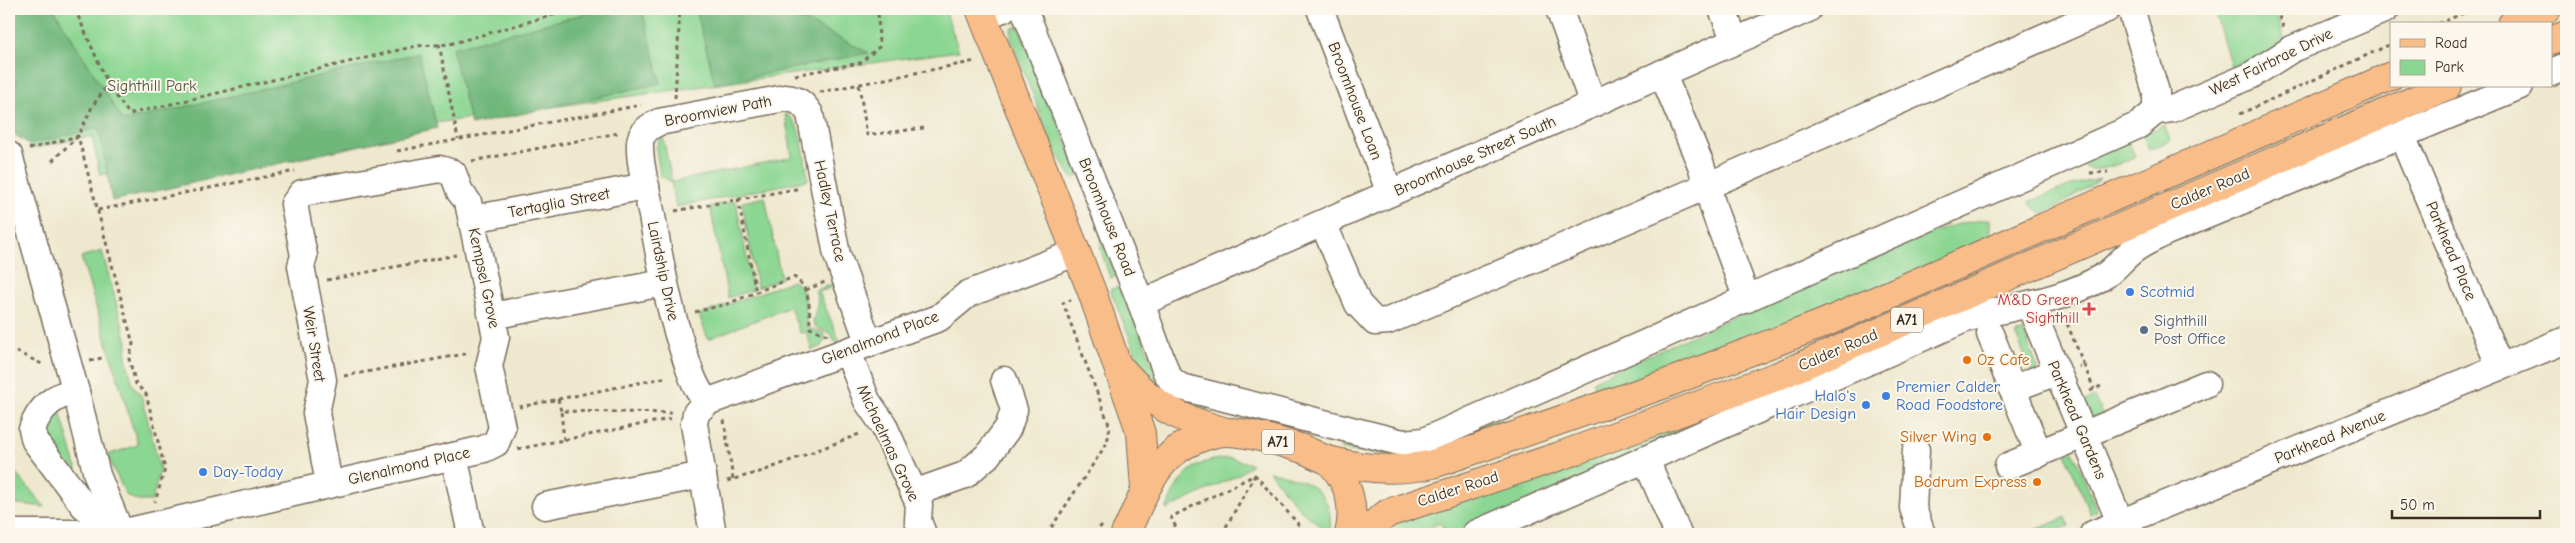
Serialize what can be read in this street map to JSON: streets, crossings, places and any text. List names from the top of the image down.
{
  "streets": {
    "main road": ["Calder Road", "A71"],
    "street": [
      "West Fairbrae Drive",
      "Broomhouse Loan",
      "Broomview Path",
      "Broomhouse Street South",
      "Tertaglia Street",
      "Hadley Terrace",
      "Broomhouse Road",
      "Parkhead Place",
      "Lairdship Drive",
      "Kempsel Grove",
      "Glenalmond Place",
      "Weir Street",
      "Parkhead Gardens",
      "Parkhead Avenue",
      "Michaelmas Grove"
    ]
  },
  "crossings": [
    ["Broomhouse Loan", "Broomhouse Street South"],
    ["Broomview Path", "Hadley Terrace"],
    ["Broomview Path", "Lairdship Drive"],
    ["Broomview Path", "Kempsel Grove"],
    ["Broomview Path", "Weir Street"],
    ["Broomhouse Street South", "Broomhouse Road"],
    ["Calder Road", "Parkhead Place"],
    ["Calder Road", "Parkhead Gardens"],
    ["Tertaglia Street", "Lairdship Drive"],
    ["Tertaglia Street", "Kempsel Grove"],
    ["Hadley Terrace", "Glenalmond Place"],
    ["Hadley Terrace", "Michaelmas Grove"],
    ["Parkhead Place", "Parkhead Avenue"],
    ["Lairdship Drive", "Glenalmond Place"],
    ["Kempsel Grove", "Glenalmond Place"],
    ["Kempsel Grove", "Weir Street"],
    ["Glenalmond Place", "Weir Street"],
    ["Glenalmond Place", "Michaelmas Grove"],
    ["Parkhead Gardens", "Parkhead Avenue"]
  ],
  "parks": ["Sighthill Park"],
  "places": {
    "other": [
      "Scotmid",
      "Sighthill Post Office",
      "Oz Cafe",
      "Premier Calder Road Foodstore",
      "Halo's Hair Design",
      "Silver Wing",
      "Day-Today",
      "Bodrum Express"
    ],
    "health": ["M&D Green Sighthill"]
  },
  "legend": ["Road", "Park"],
  "scale_bar": "50 m"
}
